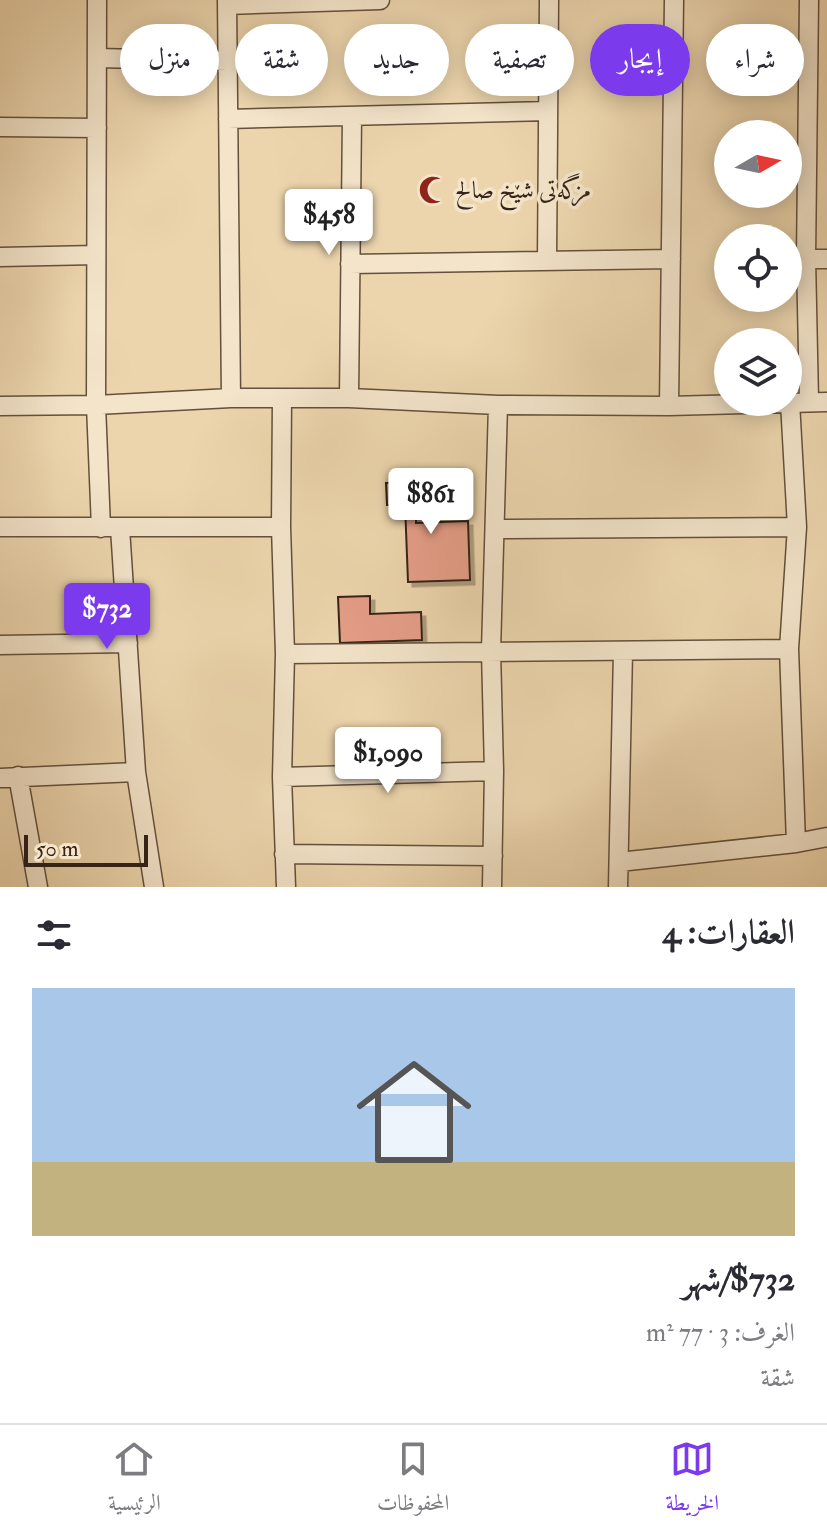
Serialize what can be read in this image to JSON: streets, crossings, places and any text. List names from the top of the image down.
{
  "places": {
    "mosque": ["مزگەتی شێخ صالح"]
  },
  "scale_bar": "50 m",
  "north": "right",
  "page": {
    "chip": [
      "شراء",
      "إيجار",
      "تصفية",
      "جديد",
      "شقة",
      "منزل"
    ],
    "price": [
      "$458",
      "$861",
      "$732",
      "$1,090"
    ],
    "scale": "50 m",
    "heading": "العقارات: 4",
    "list": [
      {
        "name": "$732/شهر",
        "note": "الغرف: 3 · 77 m² · شقة"
      }
    ],
    "tabs": ["الخريطة", "المحفوظات", "الرئيسية"]
  }
}
